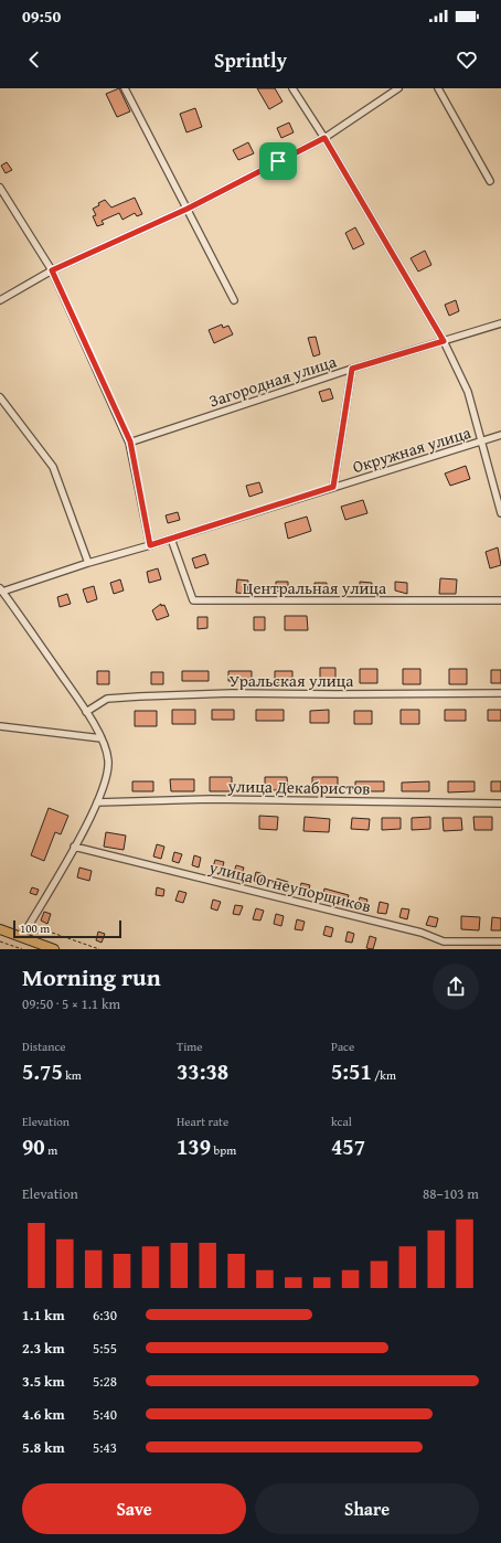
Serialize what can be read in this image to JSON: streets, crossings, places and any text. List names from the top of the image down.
{
  "streets": {
    "street": [
      "Загородная улица",
      "Окружная улица",
      "Центральная улица",
      "Уральская улица",
      "улица Декабристов",
      "улица Огнеупорщиков"
    ]
  },
  "crossings": [
    ["Окружная улица", "Центральная улица"]
  ],
  "scale_bar": "100 m",
  "page": {
    "status": "09:50",
    "header": "Sprintly",
    "scale": "100 m",
    "heading": ["Morning run", "09:50 · 5 × 1.1 km"],
    "stats": [
      ["Distance", "5.75 km"],
      ["Time", "33:38"],
      ["Pace", "5:51 /km"],
      ["Elevation", "90 m"],
      ["Heart rate", "139 bpm"],
      ["kcal", "457"]
    ],
    "chart": ["Elevation", "88–103 m"],
    "list": [
      {
        "name": "1.1 km",
        "note": "6:30"
      },
      {
        "name": "2.3 km",
        "note": "5:55"
      },
      {
        "name": "3.5 km",
        "note": "5:28"
      },
      {
        "name": "4.6 km",
        "note": "5:40"
      },
      {
        "name": "5.8 km",
        "note": "5:43"
      }
    ],
    "buttons": ["Save", "Share"]
  }
}
